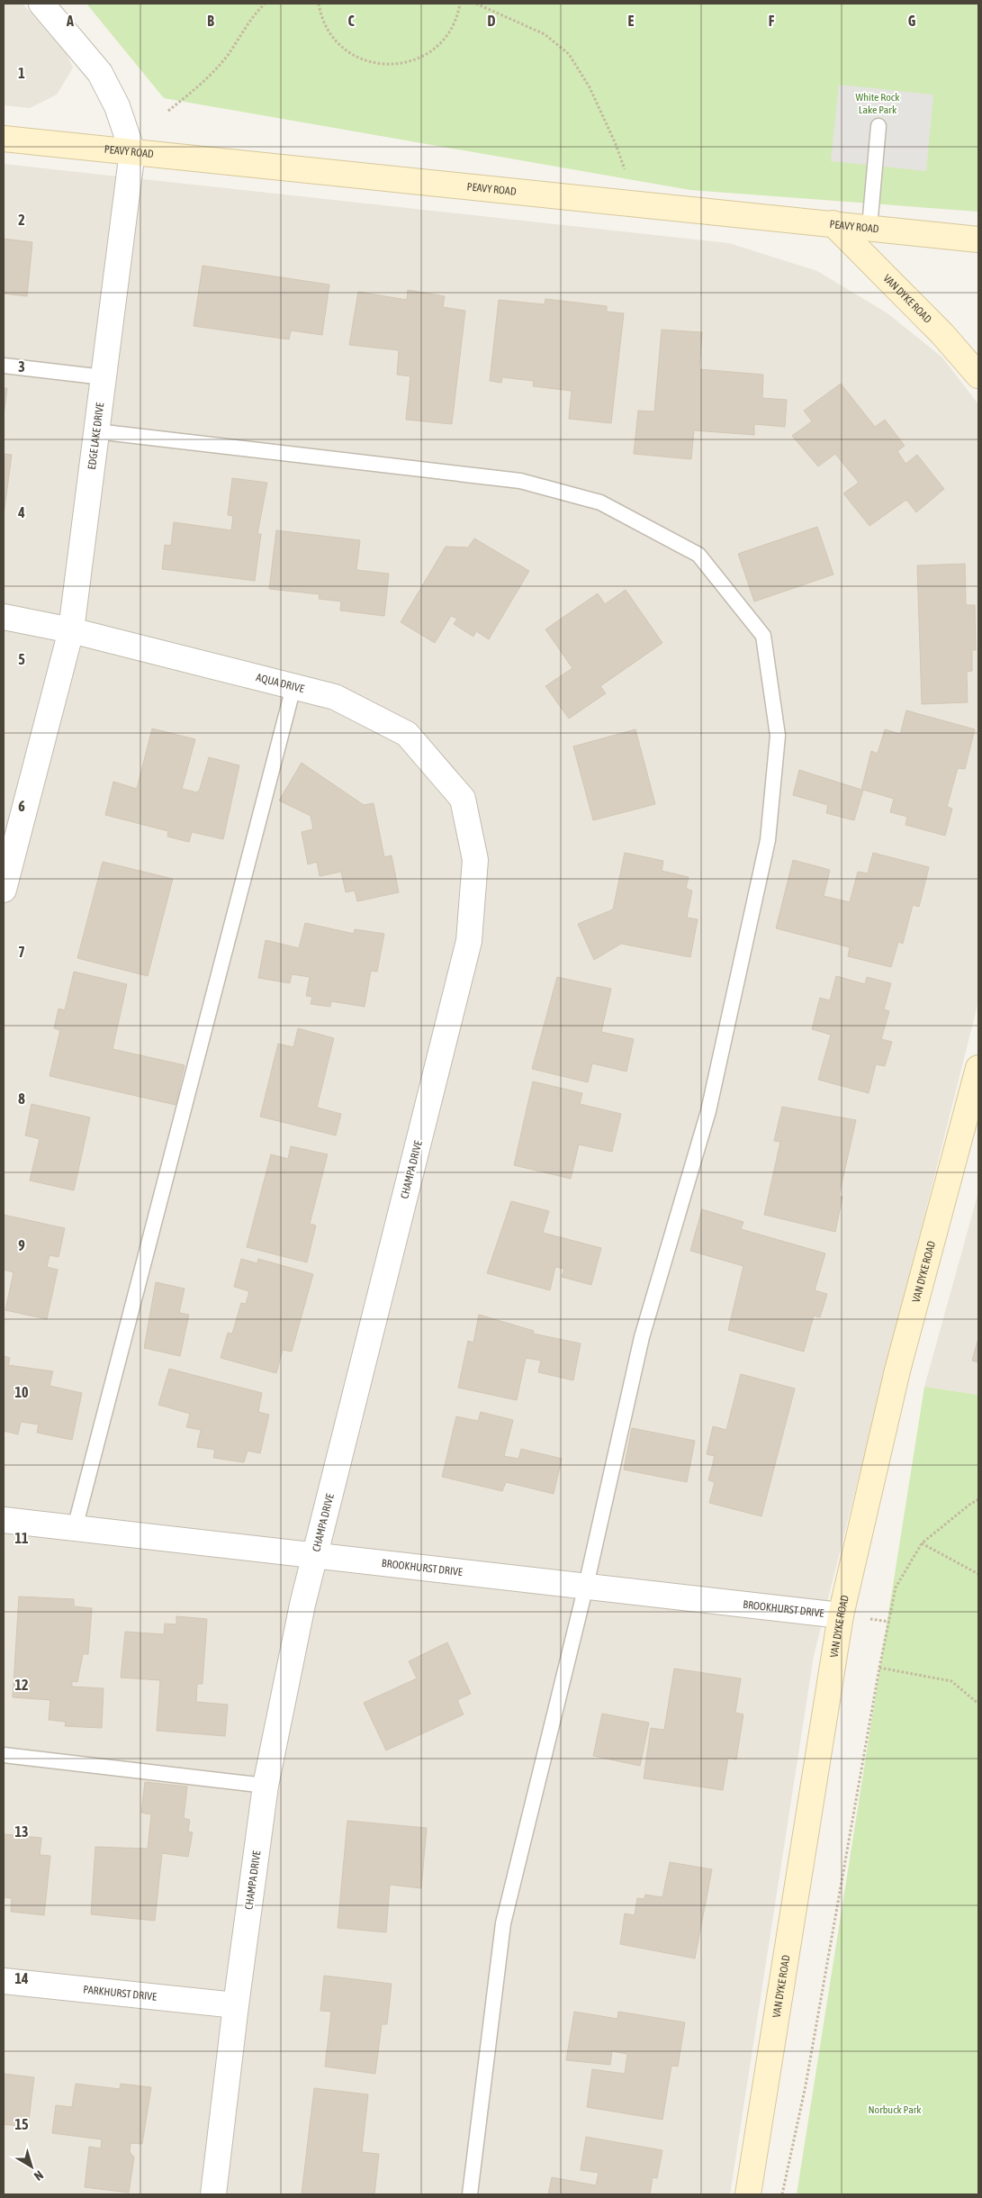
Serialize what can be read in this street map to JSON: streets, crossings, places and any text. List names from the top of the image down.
{
  "streets": {
    "street": [
      "PEAVY ROAD",
      "VAN DYKE ROAD",
      "EDGE LAKE DRIVE",
      "AQUA DRIVE",
      "CHAMPA DRIVE",
      "BROOKHURST DRIVE",
      "PARKHURST DRIVE"
    ]
  },
  "crossings": [
    ["PEAVY ROAD", "VAN DYKE ROAD"],
    ["PEAVY ROAD", "EDGE LAKE DRIVE"],
    ["VAN DYKE ROAD", "BROOKHURST DRIVE"],
    ["EDGE LAKE DRIVE", "AQUA DRIVE"],
    ["AQUA DRIVE", "CHAMPA DRIVE"],
    ["CHAMPA DRIVE", "BROOKHURST DRIVE"],
    ["CHAMPA DRIVE", "PARKHURST DRIVE"]
  ],
  "parks": ["White Rock Lake Park", "Norbuck Park"],
  "north": "bottom right",
  "grid": {
    "columns": [
      "A",
      "B",
      "C",
      "D",
      "E",
      "F",
      "G"
    ],
    "rows": [
      "1",
      "2",
      "3",
      "4",
      "5",
      "6",
      "7",
      "8",
      "9",
      "10",
      "11",
      "12",
      "13",
      "14",
      "15"
    ]
  }
}
